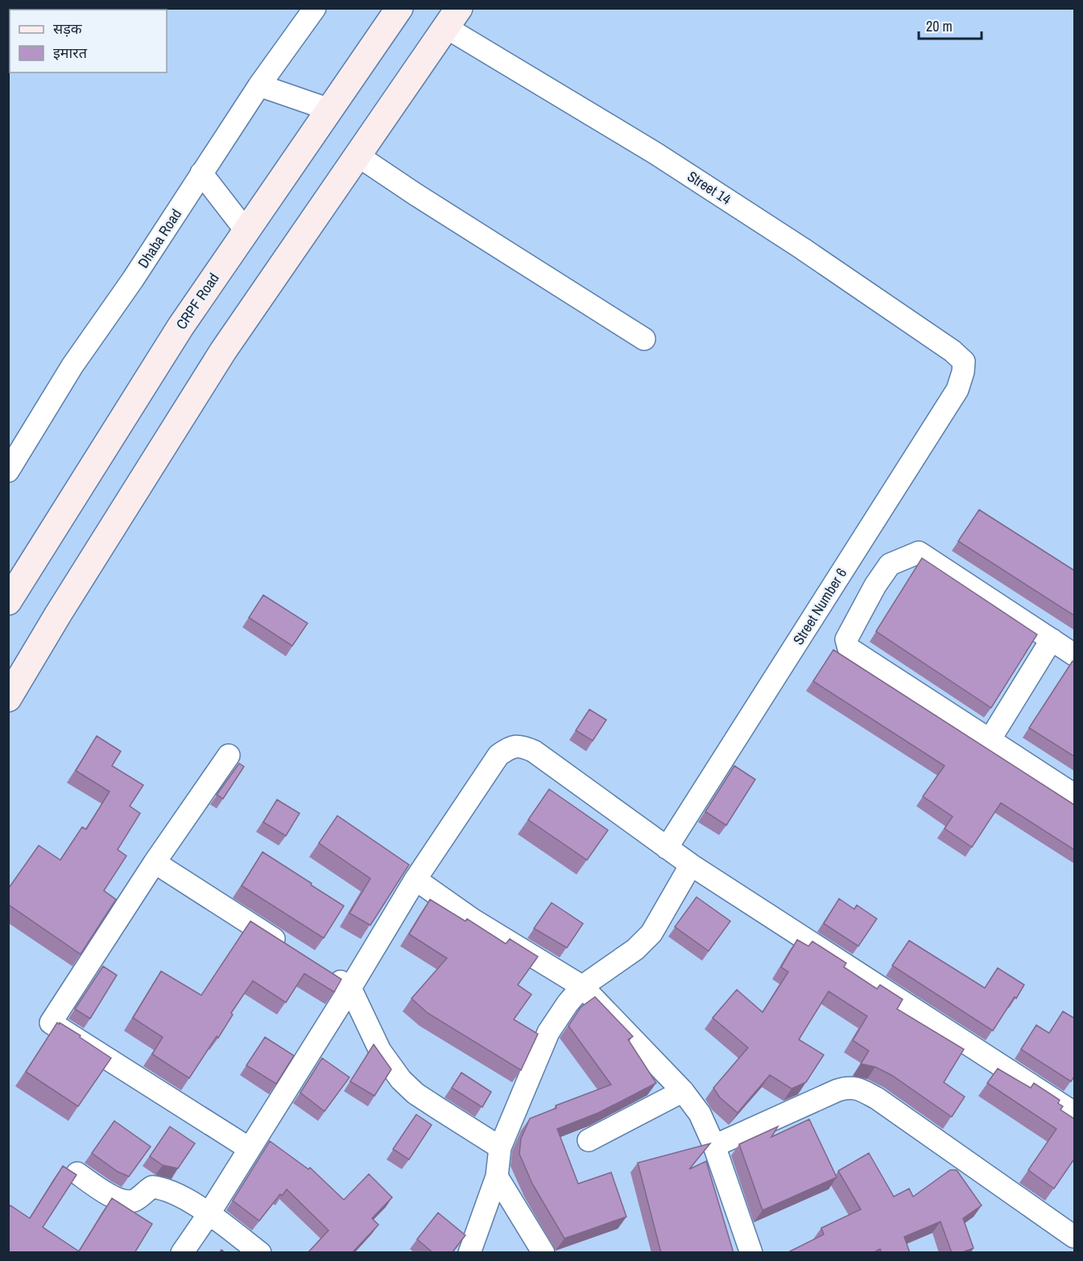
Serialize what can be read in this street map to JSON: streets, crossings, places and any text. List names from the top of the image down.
{
  "streets": {
    "street": [
      "Street 14",
      "Dhaba Road",
      "CRPF Road",
      "Street Number 6"
    ]
  },
  "crossings": [
    ["Street 14", "Street Number 6"]
  ],
  "legend": ["सड़क", "इमारत"],
  "scale_bar": "20 m"
}
